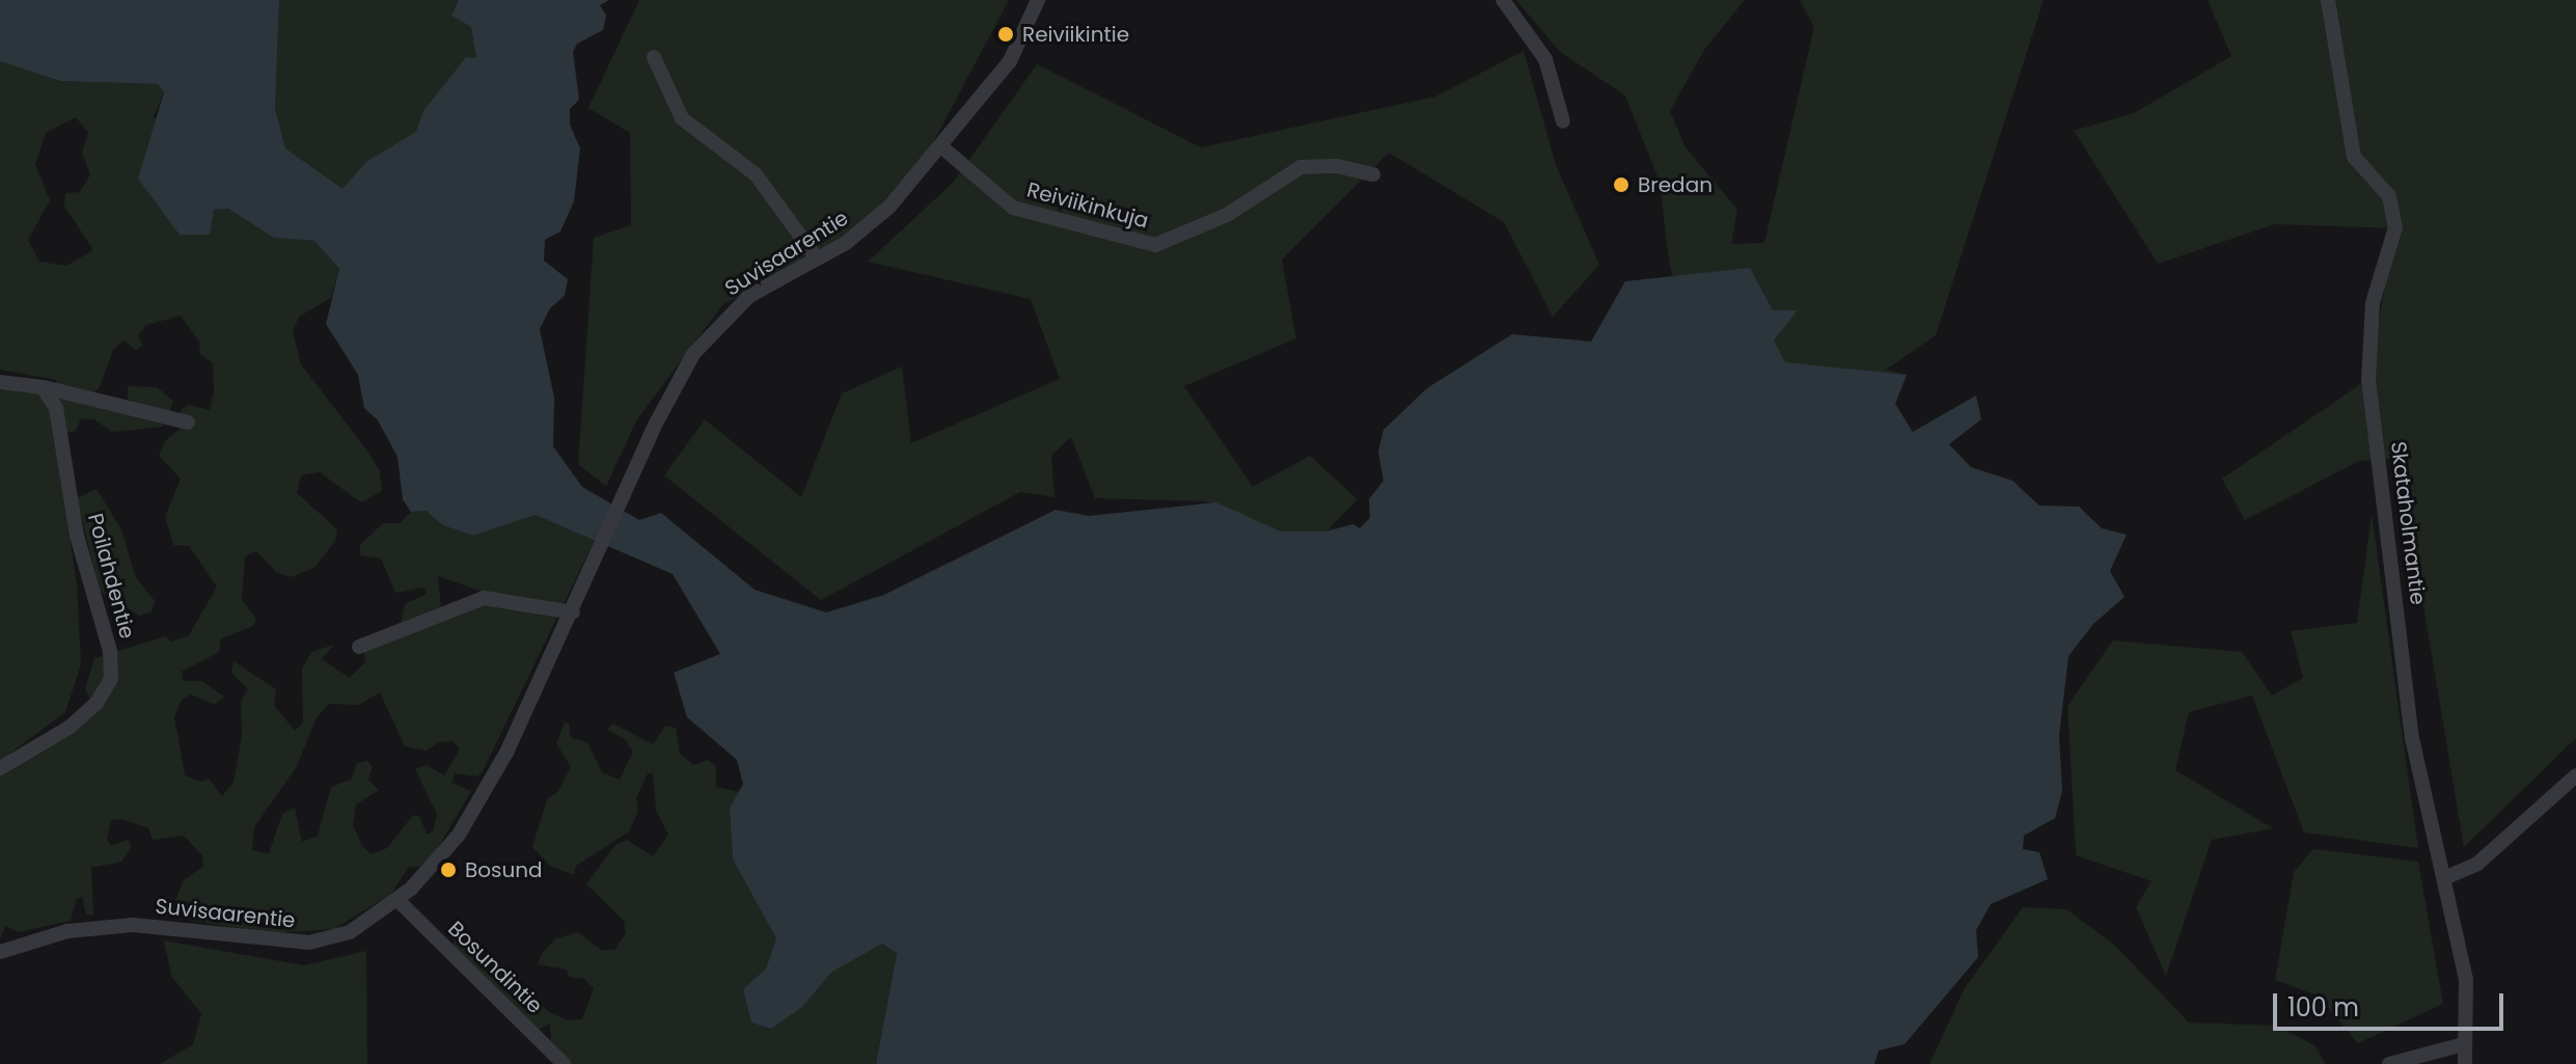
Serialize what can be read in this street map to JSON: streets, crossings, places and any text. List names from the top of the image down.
{
  "streets": {
    "street": [
      "Reiviikinkuja",
      "Suvisaarentie",
      "Skataholmantie",
      "Poilahdentie",
      "Bosundintie"
    ]
  },
  "crossings": [
    ["Reiviikinkuja", "Suvisaarentie"],
    ["Suvisaarentie", "Bosundintie"]
  ],
  "places": ["Reiviikintie", "Bredan", "Bosund"],
  "scale_bar": "100 m"
}
